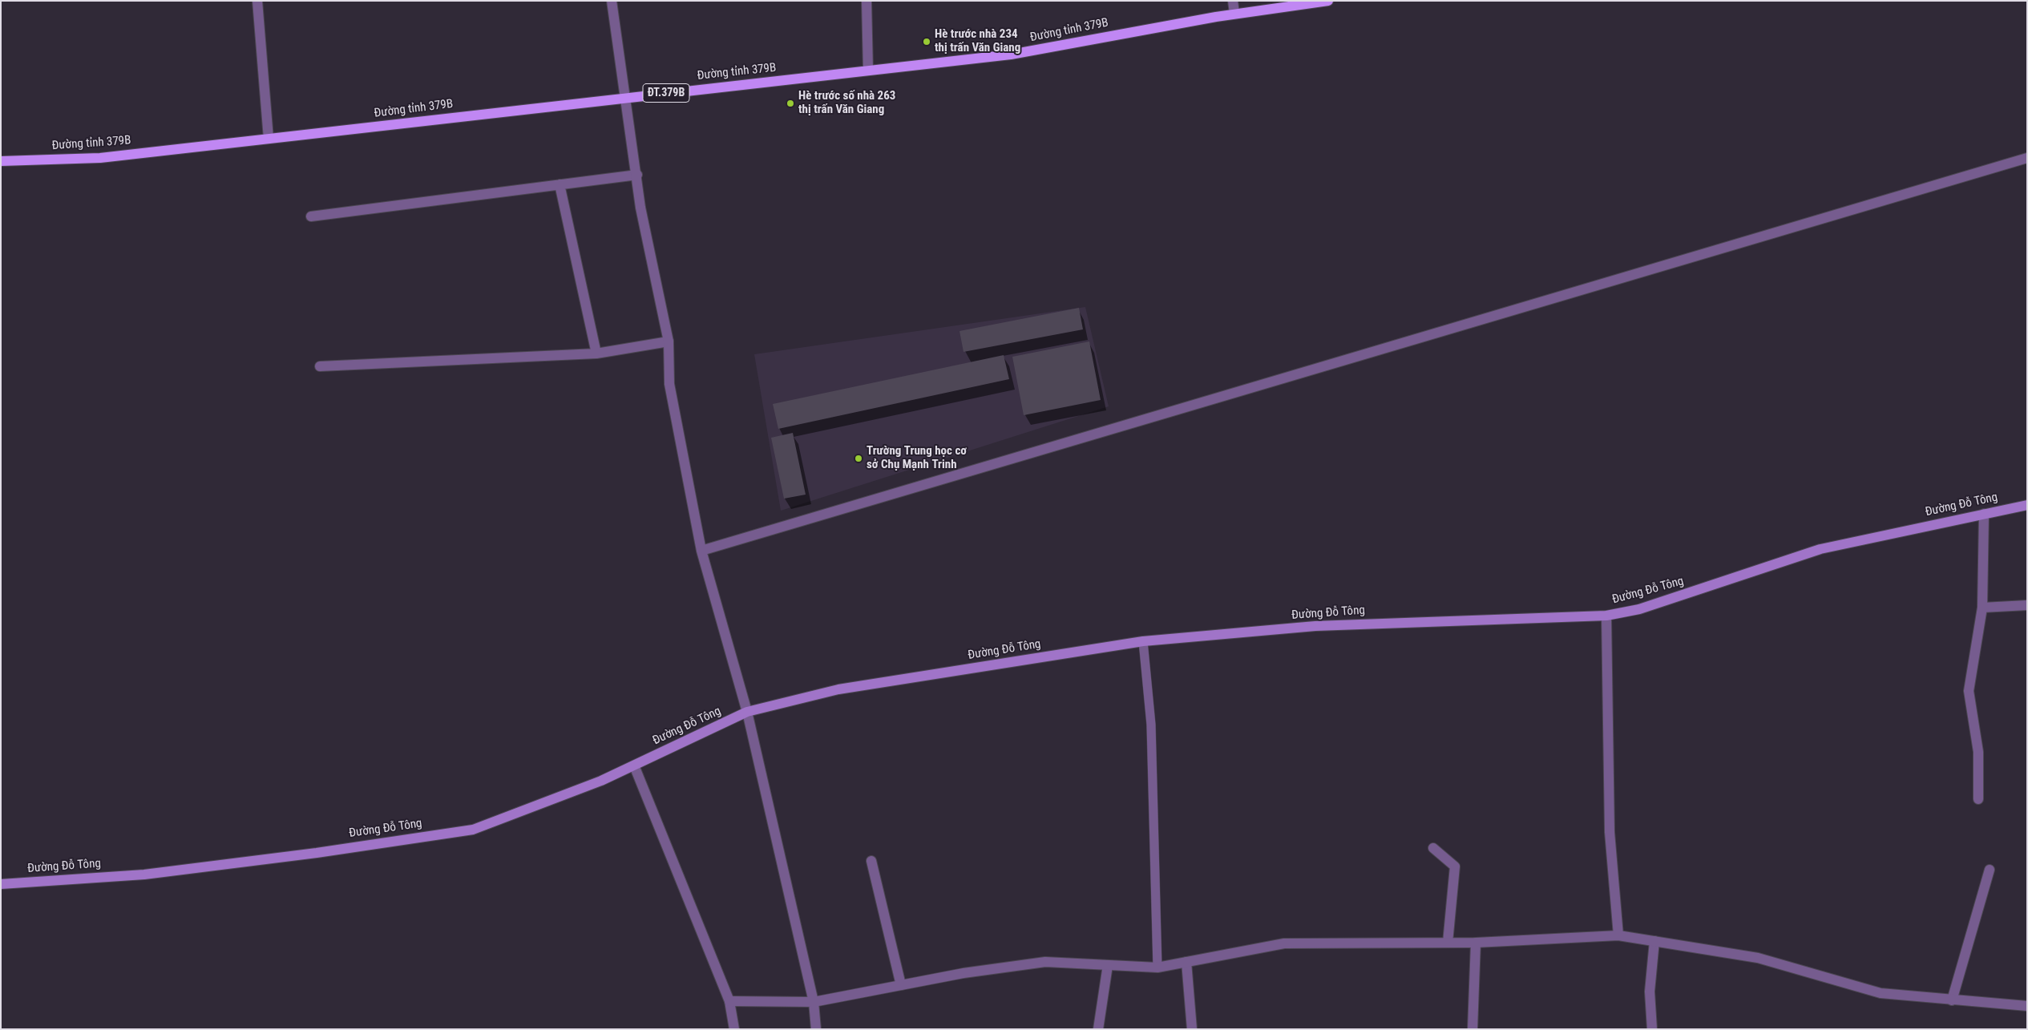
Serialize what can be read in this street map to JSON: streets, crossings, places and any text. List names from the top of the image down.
{
  "streets": {
    "main road": ["Đường tỉnh 379B", "ĐT.379B", "Đường Đỗ Tông"]
  },
  "places": ["Hè trước nhà 234 thị trấn Văn Giang", "Hè trước số nhà 263 thị trấn Văn Giang", "Trường Trung học cơ sở Chụ Mạnh Trinh"]
}
